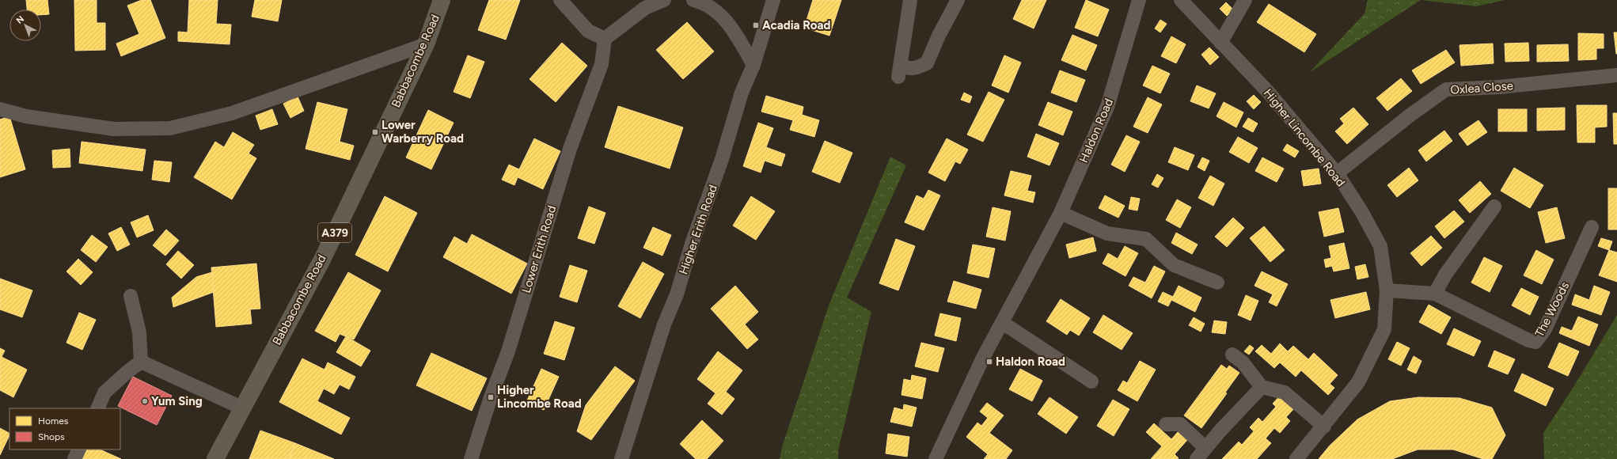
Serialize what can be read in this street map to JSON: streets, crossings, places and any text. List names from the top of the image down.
{
  "streets": {
    "main road": ["Babbacombe Road", "A379"],
    "street": [
      "Oxlea Close",
      "Haldon Road",
      "Higher Lincombe Road",
      "Higher Erith Road",
      "Lower Erith Road",
      "The Woods"
    ]
  },
  "crossings": [
    ["Oxlea Close", "Higher Lincombe Road"],
    ["Higher Lincombe Road", "The Woods"]
  ],
  "places": {
    "transit": [
      "Acadia Road",
      "Lower Warberry Road",
      "Haldon Road",
      "Higher Lincombe Road"
    ],
    "other": ["Yum Sing"]
  },
  "legend": ["Homes", "Shops"],
  "north": "top left"
}
